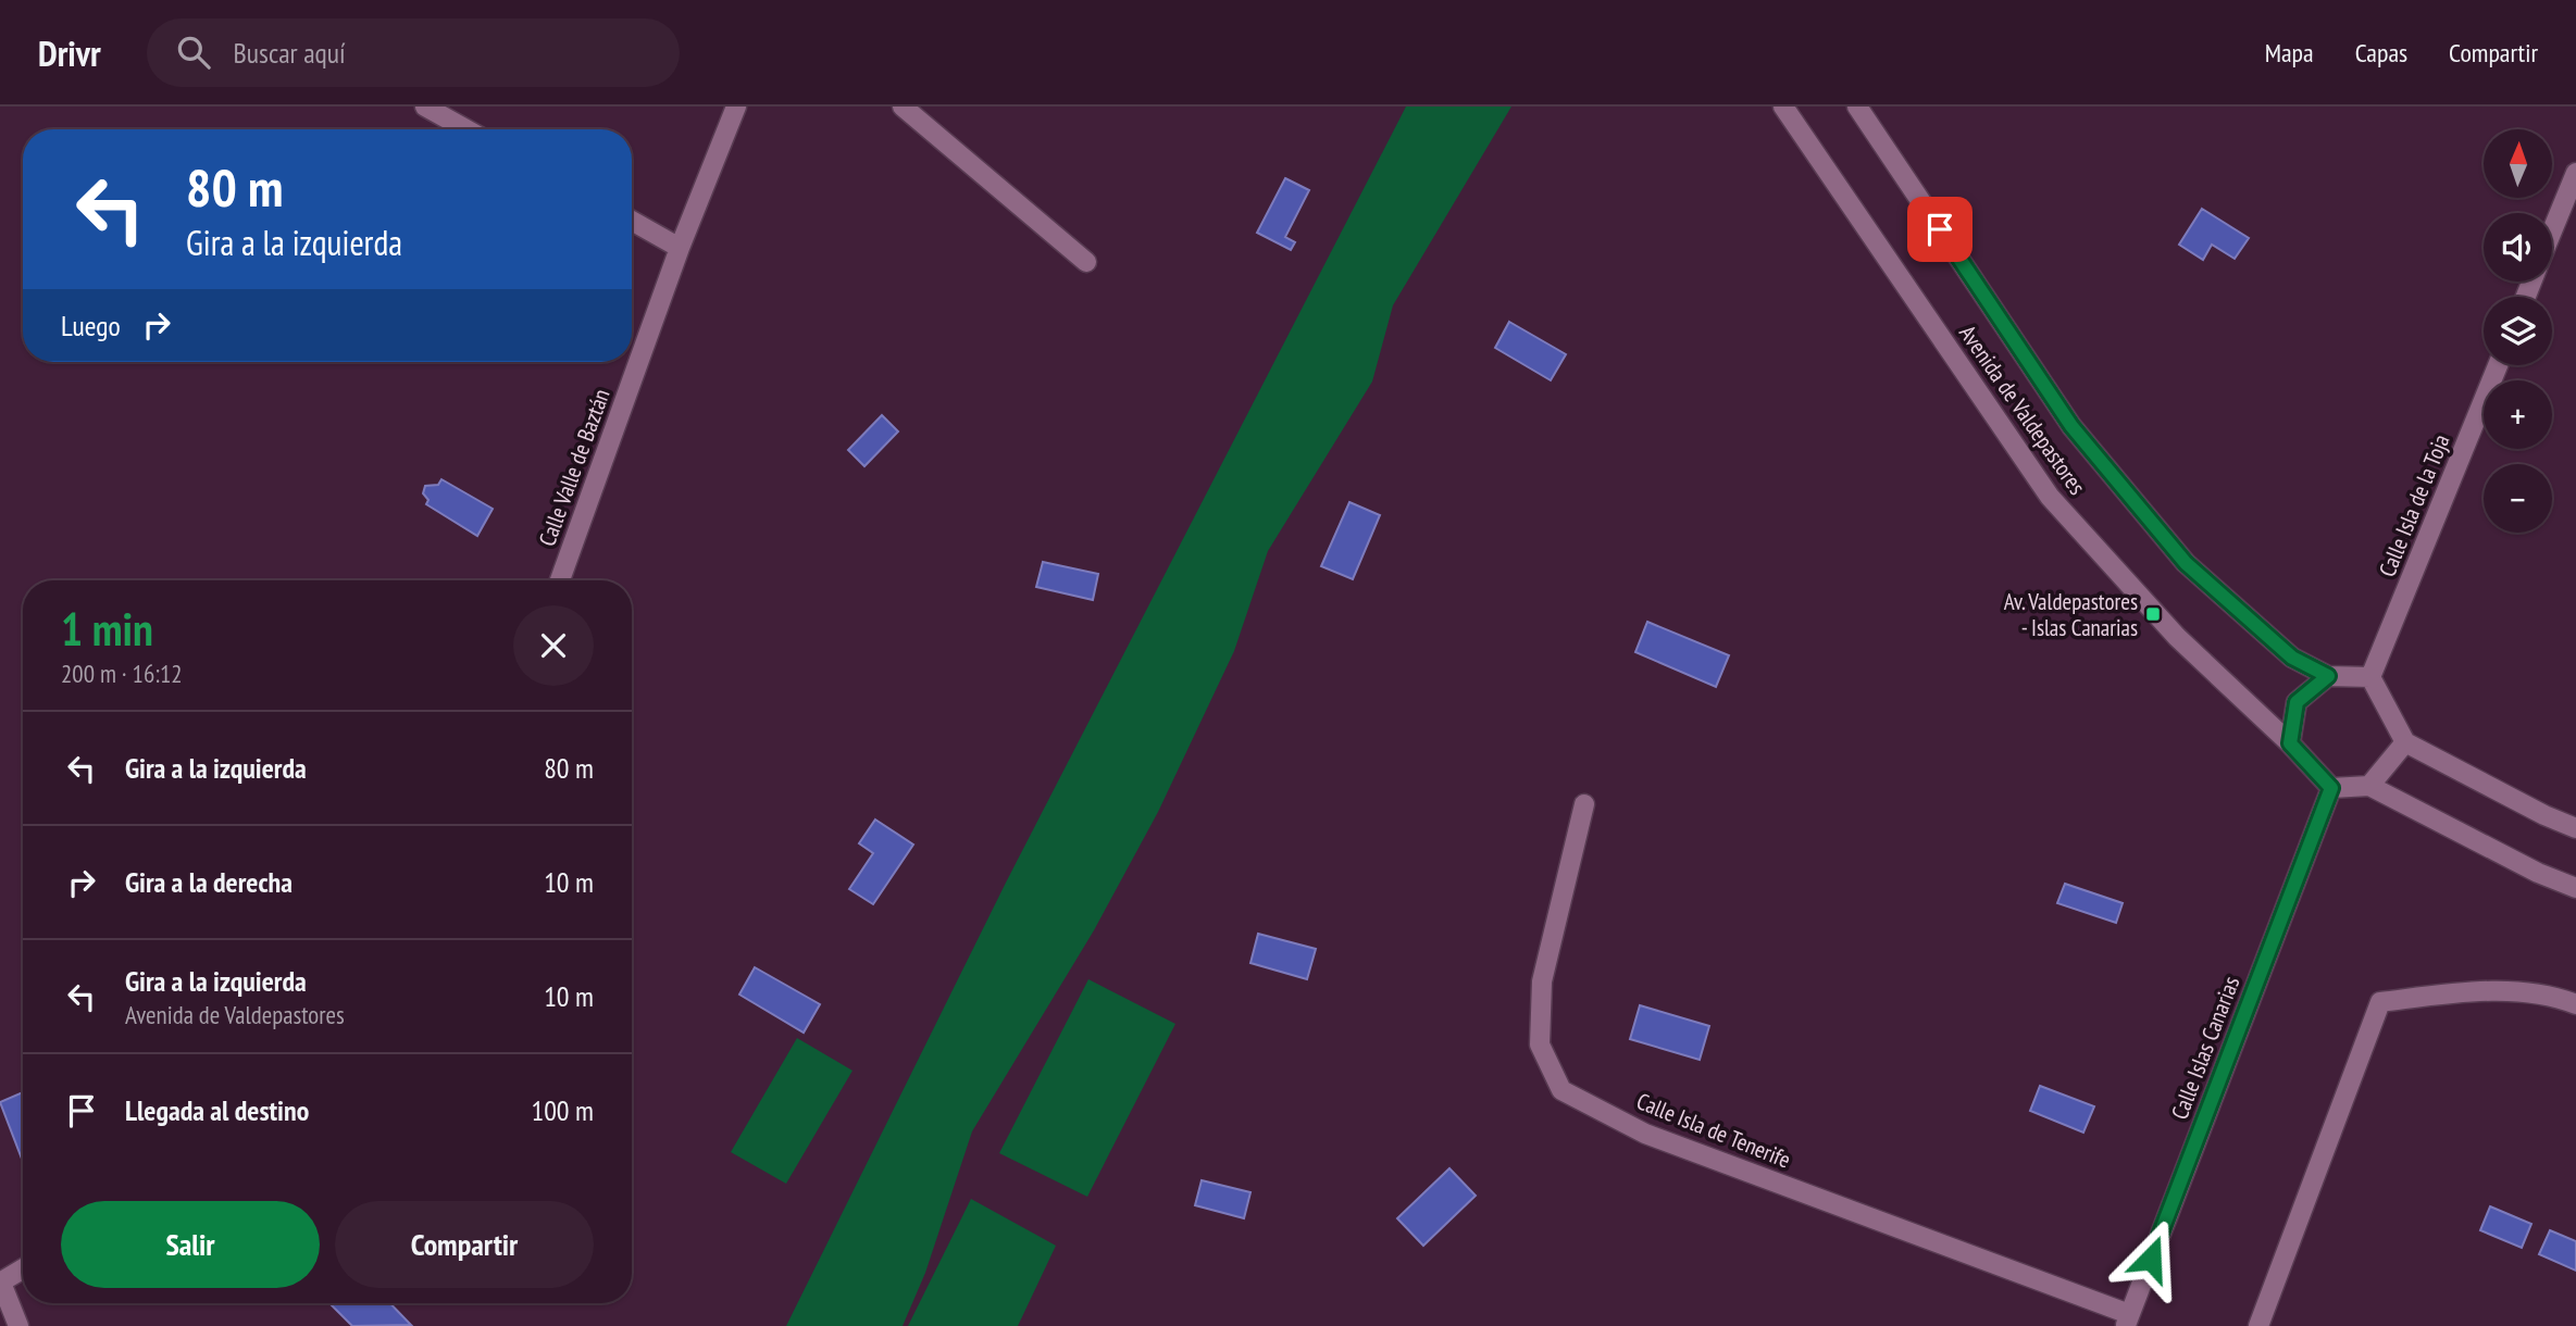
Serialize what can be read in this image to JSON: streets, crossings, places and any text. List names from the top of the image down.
{
  "streets": {
    "street": [
      "Avenida de Valdepastores",
      "Calle Valle de Baztán",
      "Calle Isla de la Toja",
      "Calle Islas Canarias",
      "Calle Isla de Tenerife"
    ]
  },
  "crossings": [
    ["Avenida de Valdepastores", "Calle Isla de la Toja"],
    ["Avenida de Valdepastores", "Calle Islas Canarias"],
    ["Calle Isla de la Toja", "Calle Islas Canarias"],
    ["Calle Islas Canarias", "Calle Isla de Tenerife"]
  ],
  "places": {
    "transit": ["Av. Valdepastores - Islas Canarias"]
  },
  "north": "top",
  "page": {
    "header": "Drivr",
    "search": "Buscar aquí",
    "nav": ["Mapa", "Capas", "Compartir"],
    "map_buttons": ["+", "−"],
    "turn": ["80 m", "Gira a la izquierda"],
    "then": "Luego",
    "heading": ["1 min", "200 m · 16:12"],
    "list": [
      {
        "name": "Gira a la izquierda",
        "value": "80 m"
      },
      {
        "name": "Gira a la derecha",
        "value": "10 m"
      },
      {
        "name": "Gira a la izquierda",
        "note": "Avenida de Valdepastores",
        "value": "10 m"
      },
      {
        "name": "Llegada al destino",
        "value": "100 m"
      }
    ],
    "buttons": ["Salir", "Compartir"]
  }
}
